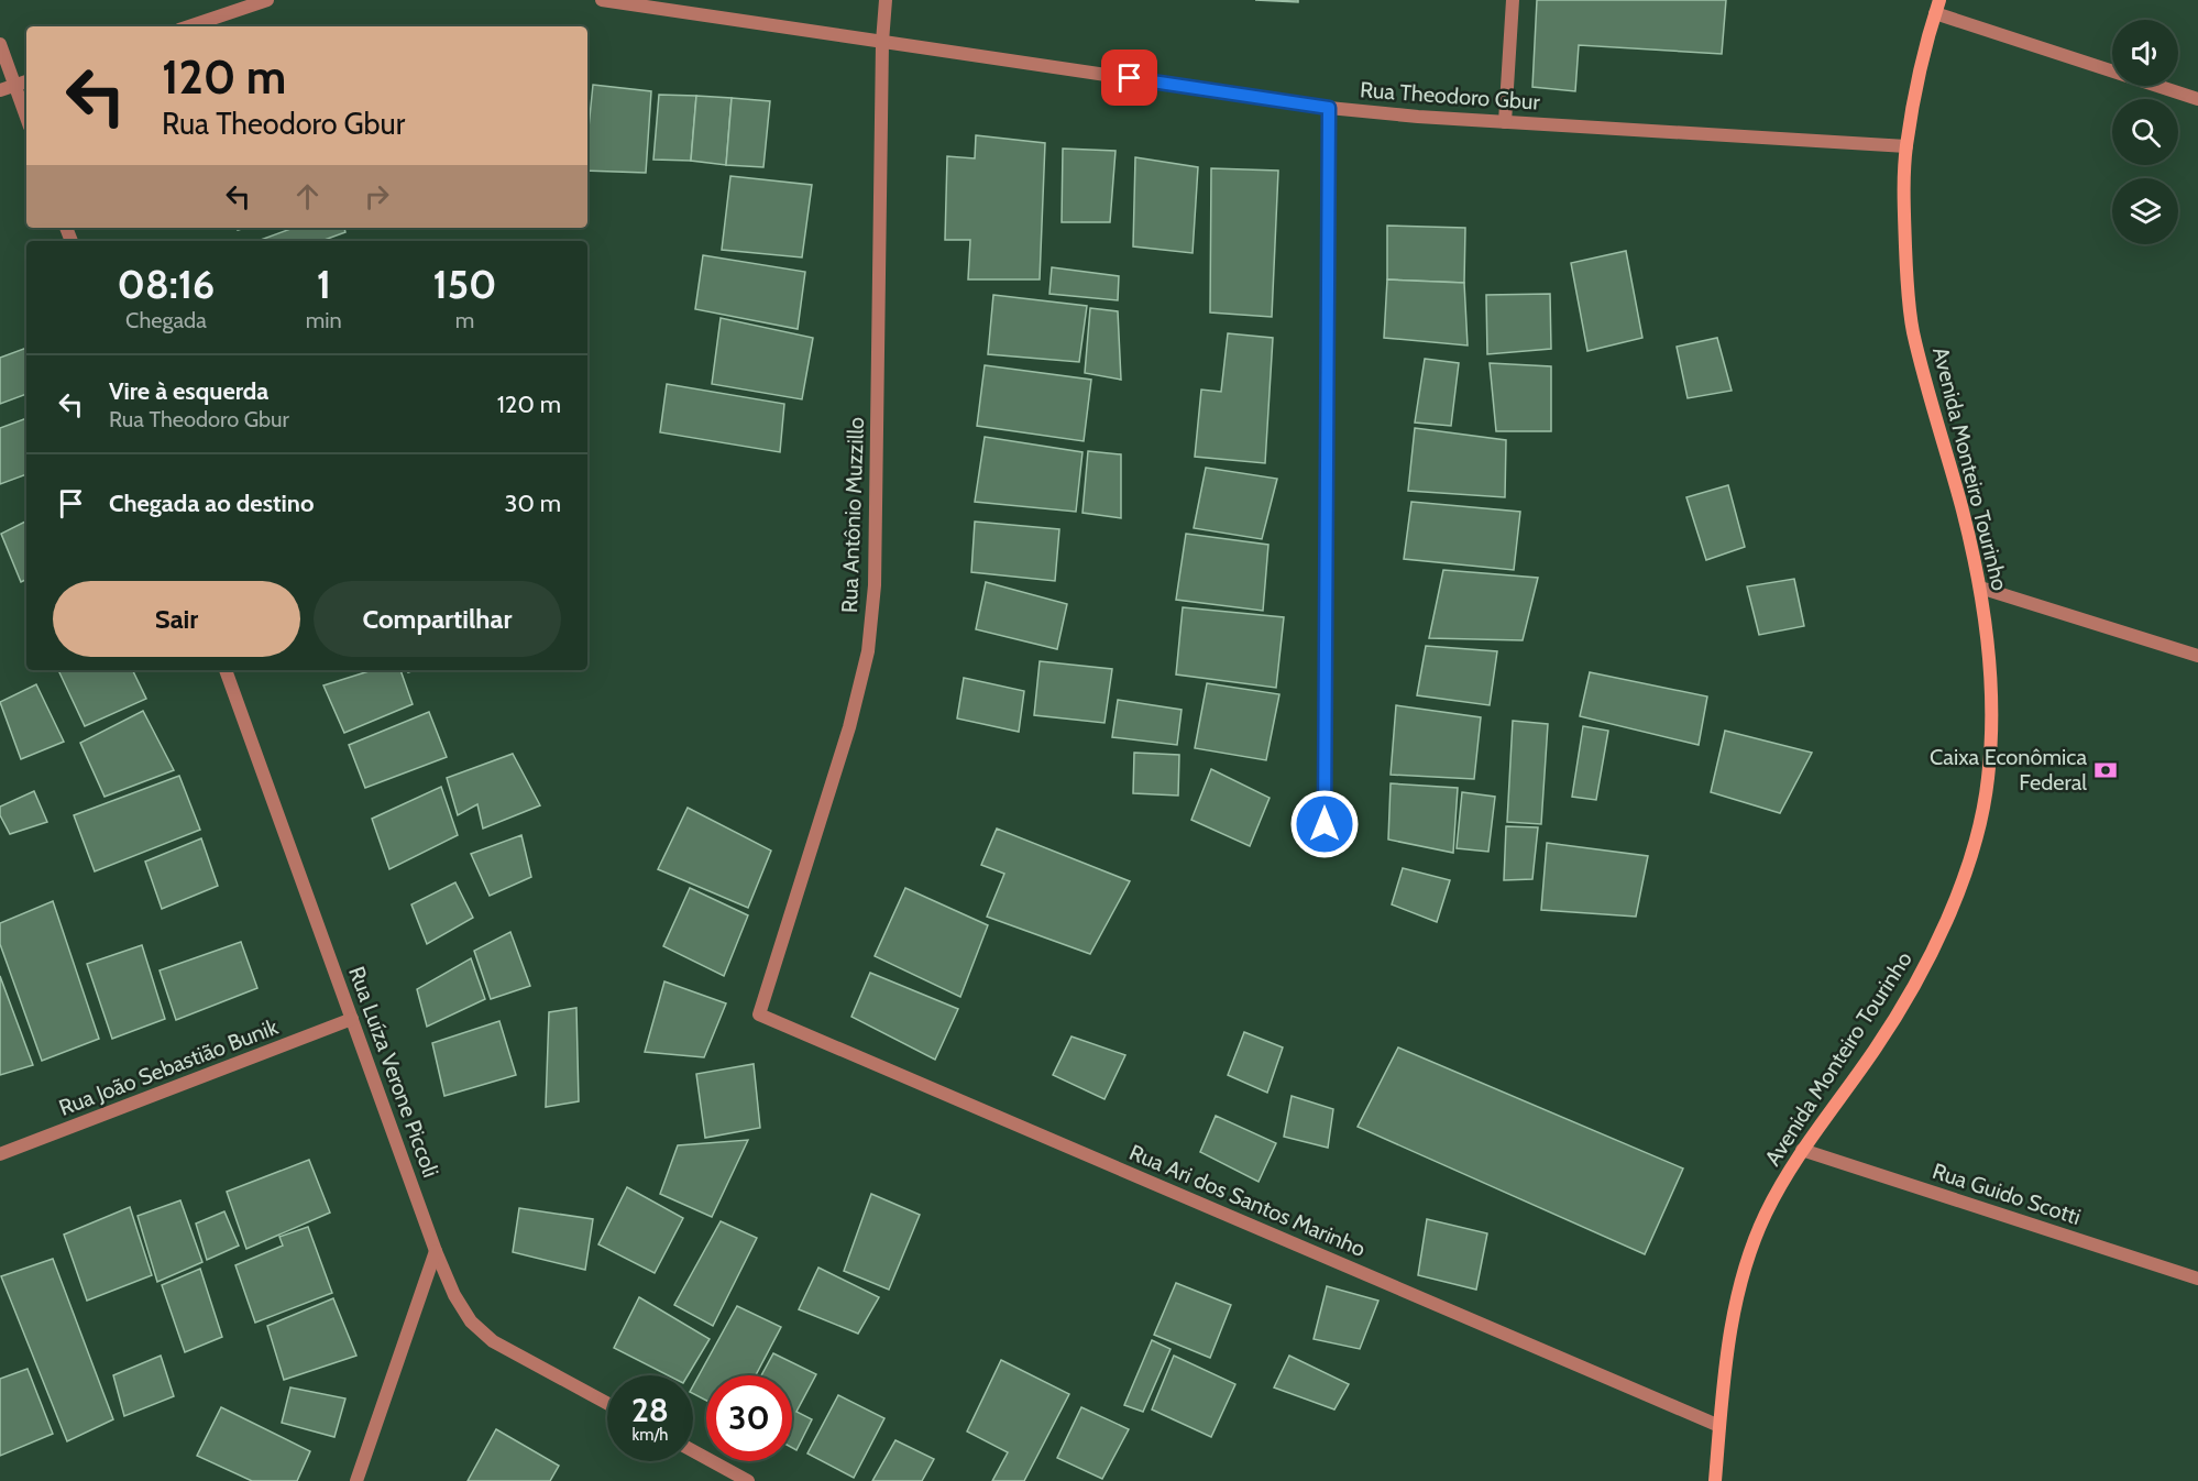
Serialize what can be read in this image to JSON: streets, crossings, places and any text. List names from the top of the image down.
{
  "streets": {
    "main road": ["Avenida Monteiro Tourinho"],
    "street": [
      "Rua Theodoro Gbur",
      "Rua Antônio Muzzillo",
      "Rua João Sebastião Bunik",
      "Rua Luíza Verone Piccoli",
      "Rua Guido Scotti",
      "Rua Ari dos Santos Marinho"
    ]
  },
  "crossings": [
    ["Rua Theodoro Gbur", "Avenida Monteiro Tourinho"],
    ["Rua Theodoro Gbur", "Rua Antônio Muzzillo"],
    ["Avenida Monteiro Tourinho", "Rua Guido Scotti"],
    ["Avenida Monteiro Tourinho", "Rua Ari dos Santos Marinho"],
    ["Rua Antônio Muzzillo", "Rua Ari dos Santos Marinho"],
    ["Rua João Sebastião Bunik", "Rua Luíza Verone Piccoli"]
  ],
  "places": {
    "bank": ["Caixa Econômica Federal"]
  },
  "page": {
    "turn": ["120 m", "Rua Theodoro Gbur"],
    "eta": [
      "08:16",
      "Chegada",
      "1",
      "min",
      "150",
      "m"
    ],
    "list": [
      {
        "name": "Vire à esquerda",
        "note": "Rua Theodoro Gbur",
        "value": "120 m"
      },
      {
        "name": "Chegada ao destino",
        "value": "30 m"
      }
    ],
    "buttons": ["Sair", "Compartilhar"],
    "speed": "28 km/h",
    "limit": "30"
  }
}
